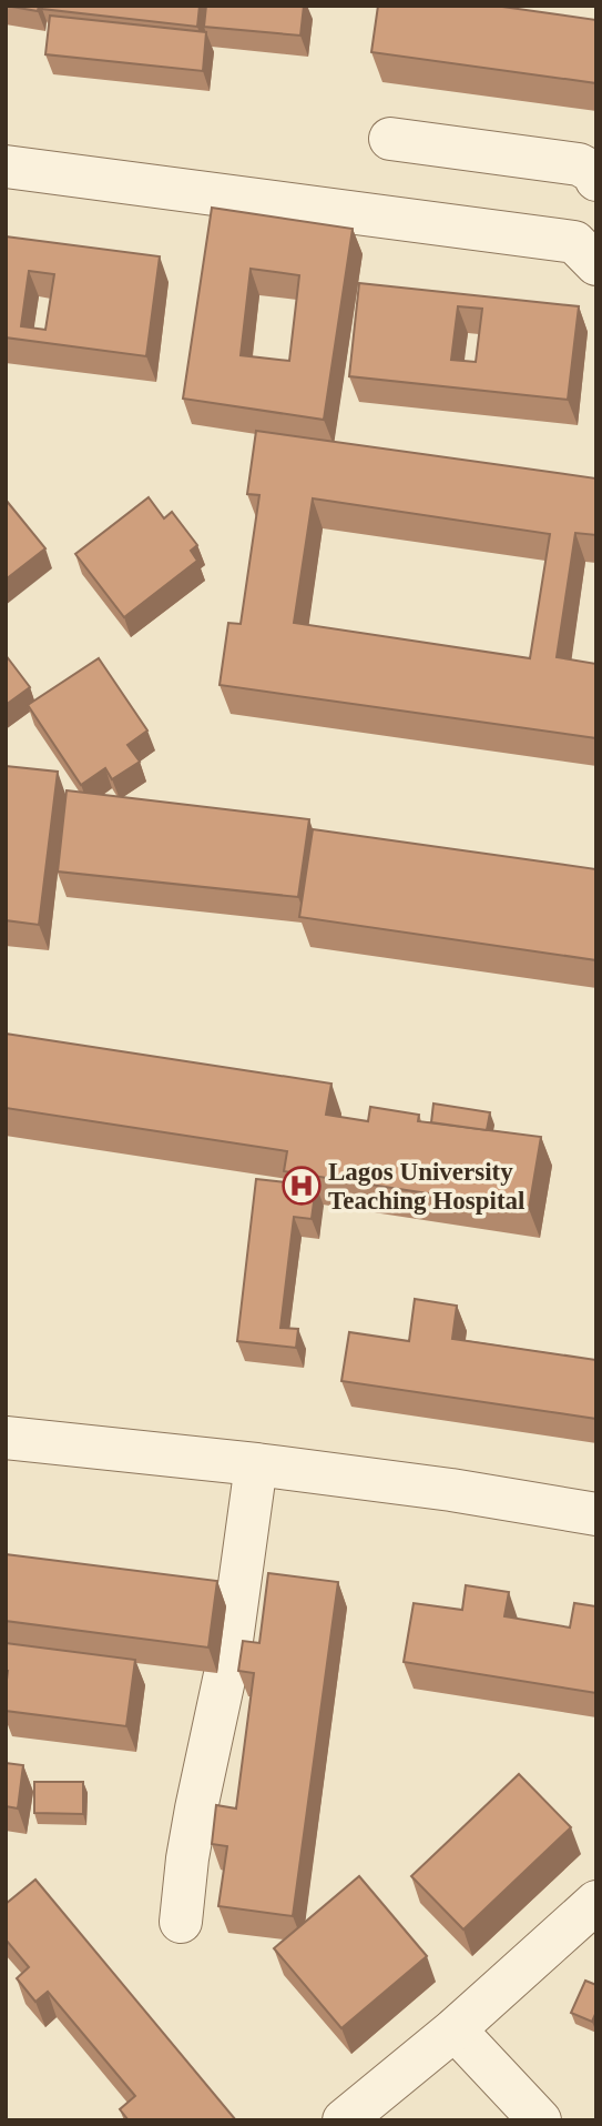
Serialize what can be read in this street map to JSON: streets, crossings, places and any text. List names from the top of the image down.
{
  "places": {
    "hospital": ["Lagos University Teaching Hospital"]
  }
}
